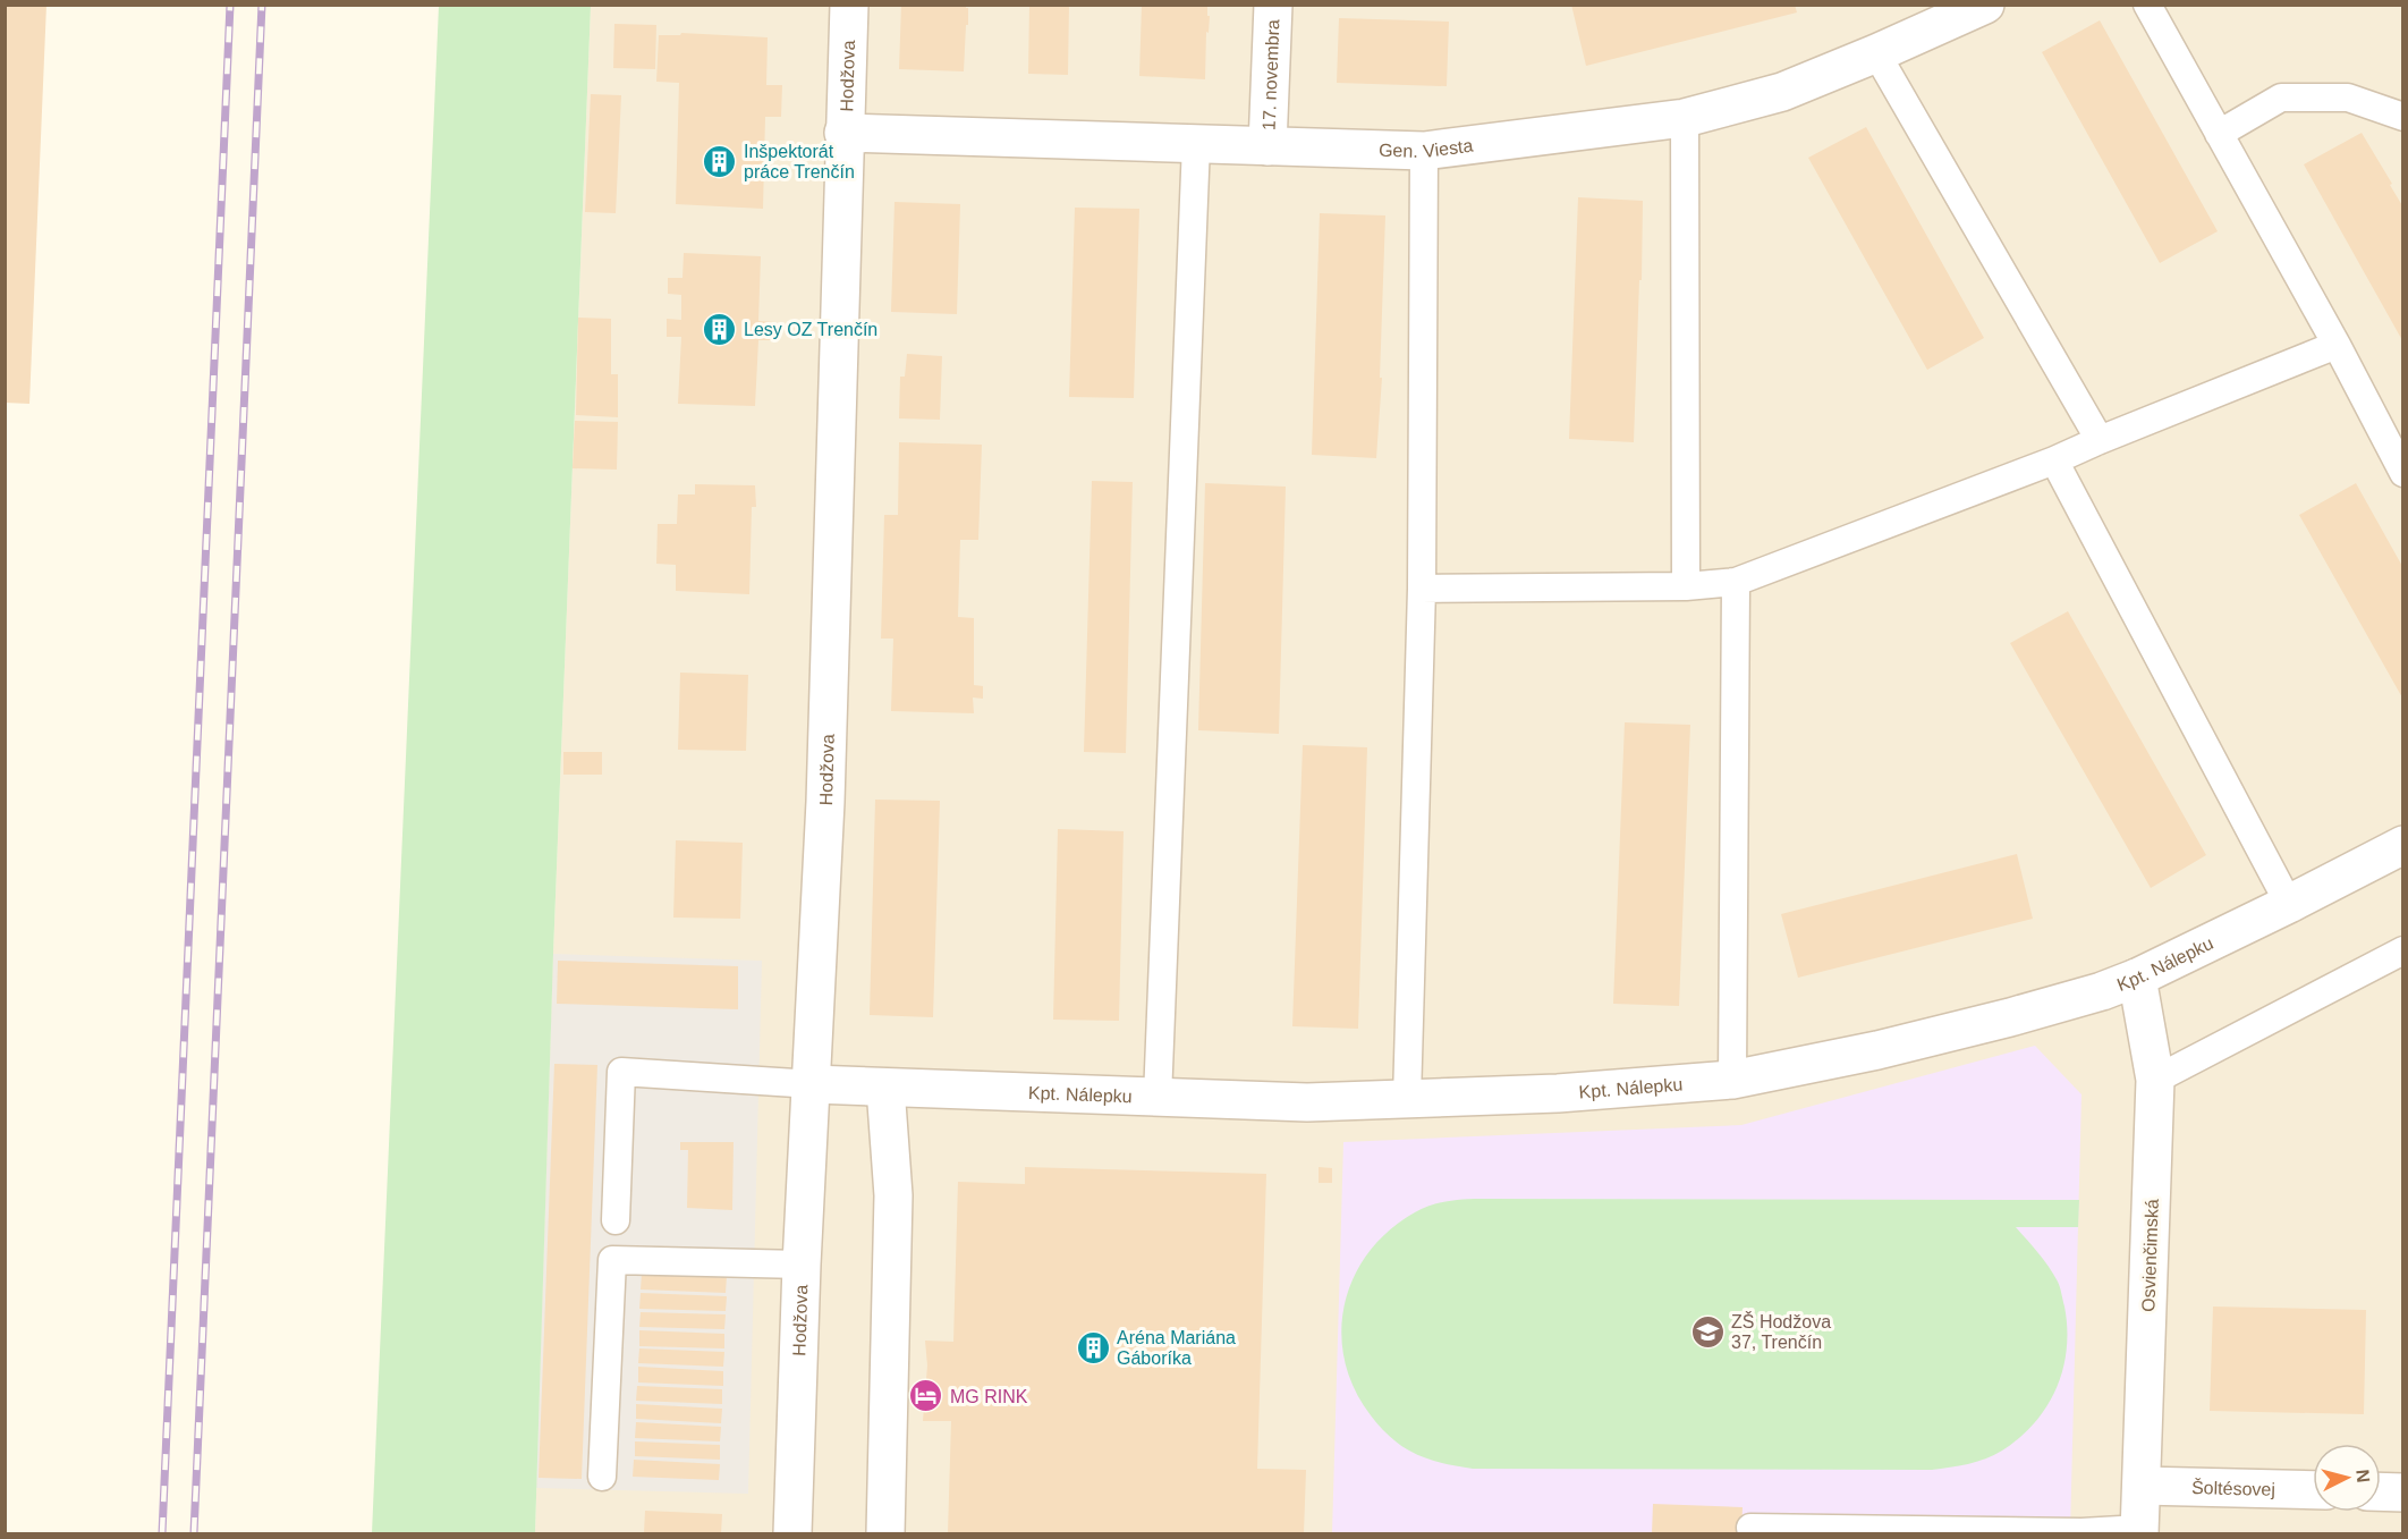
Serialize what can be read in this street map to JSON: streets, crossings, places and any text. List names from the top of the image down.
{
  "streets": {
    "street": [
      "Hodžova",
      "17. novembra",
      "Gen. Viesta",
      "Kpt. Nálepku",
      "Osvienčimská",
      "Šoltésovej"
    ]
  },
  "crossings": [
    ["Hodžova", "Gen. Viesta"],
    ["Hodžova", "Kpt. Nálepku"],
    ["17. novembra", "Gen. Viesta"],
    ["Kpt. Nálepku", "Osvienčimská"],
    ["Osvienčimská", "Šoltésovej"]
  ],
  "places": {
    "building": ["Inšpektorát práce Trenčín", "Lesy OZ Trenčín", "Aréna Mariána Gáboríka"],
    "school or university": ["ZŠ Hodžova 37, Trenčín"],
    "hotel": ["MG RINK"]
  },
  "north": "right"
}
